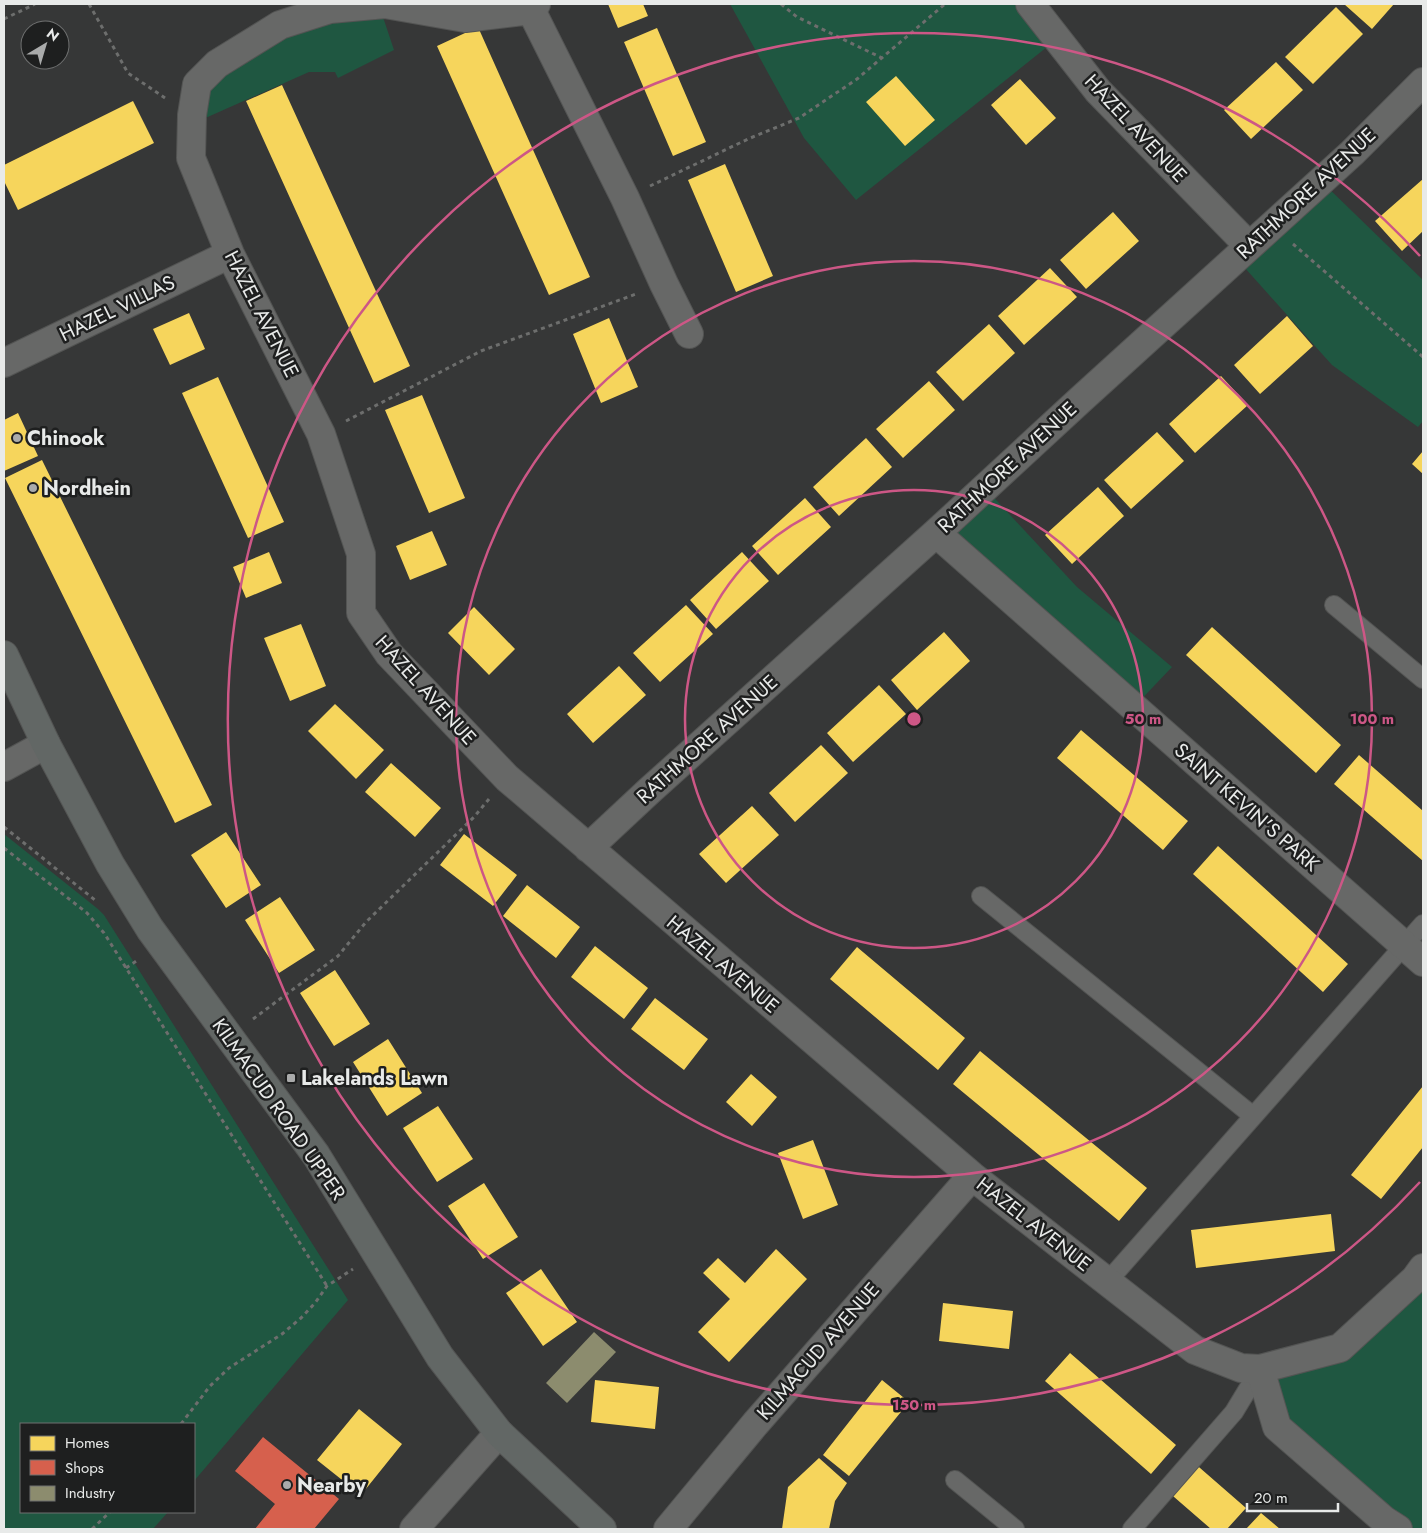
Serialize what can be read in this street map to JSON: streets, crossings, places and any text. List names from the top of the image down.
{
  "streets": {
    "street": [
      "HAZEL AVENUE",
      "RATHMORE AVENUE",
      "HAZEL VILLAS",
      "SAINT KEVIN'S PARK",
      "KILMACUD ROAD UPPER",
      "KILMACUD AVENUE"
    ]
  },
  "crossings": [
    ["HAZEL AVENUE", "RATHMORE AVENUE"],
    ["HAZEL AVENUE", "HAZEL VILLAS"],
    ["HAZEL AVENUE", "KILMACUD AVENUE"],
    ["RATHMORE AVENUE", "SAINT KEVIN'S PARK"]
  ],
  "places": {
    "other": ["Chinook", "Nordhein", "Nearby"],
    "transit": ["Lakelands Lawn"]
  },
  "legend": ["Homes", "Shops", "Industry"],
  "scale_bar": "20 m",
  "north": "top right",
  "rings": ["50 m", "100 m", "150 m"]
}
